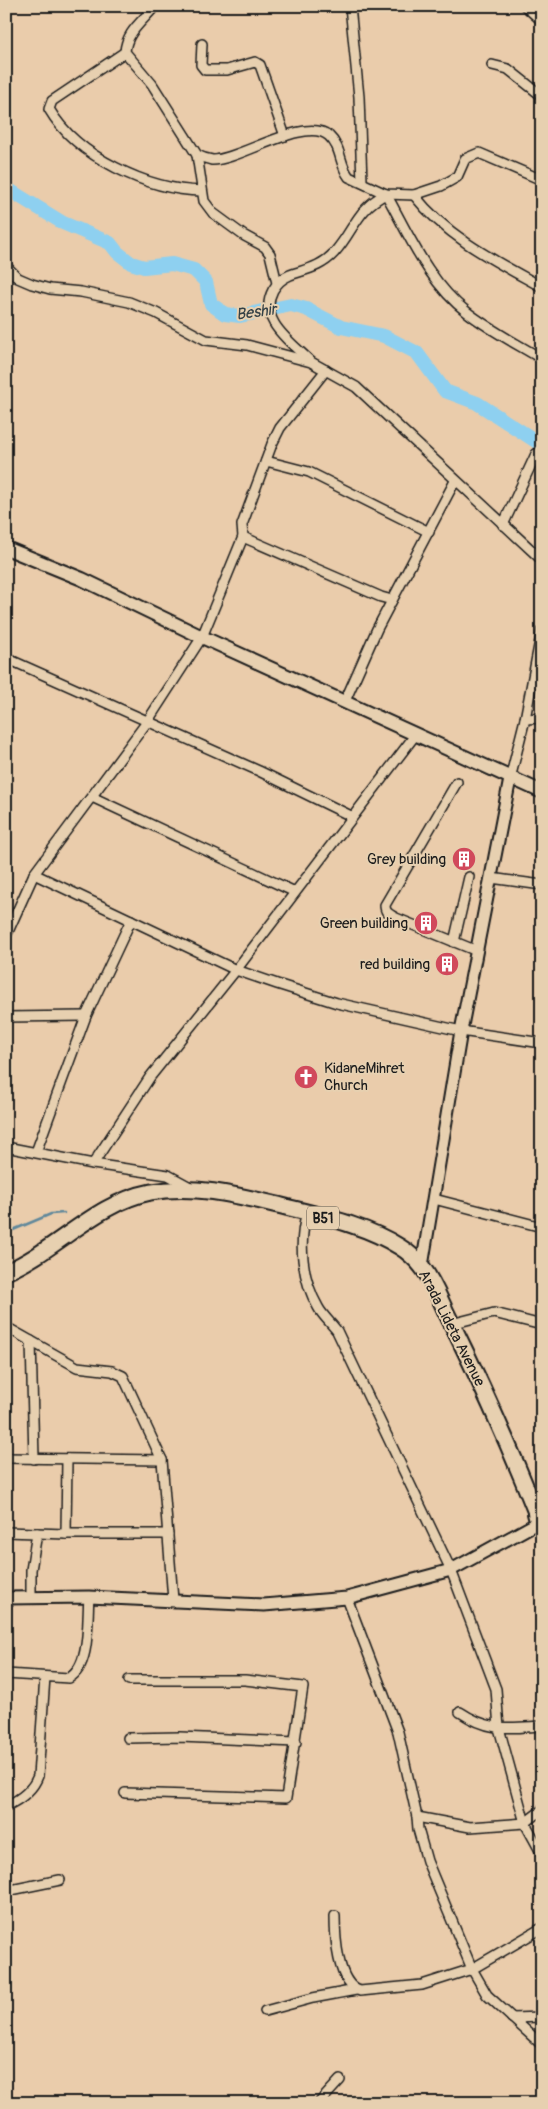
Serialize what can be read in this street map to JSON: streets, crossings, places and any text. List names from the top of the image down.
{
  "streets": {
    "highway": ["B51", "Arada Lideta Avenue"]
  },
  "water": ["Beshir"],
  "places": {
    "building": ["Grey building", "Green building", "red building"],
    "church": ["KidaneMihret Church"]
  }
}
